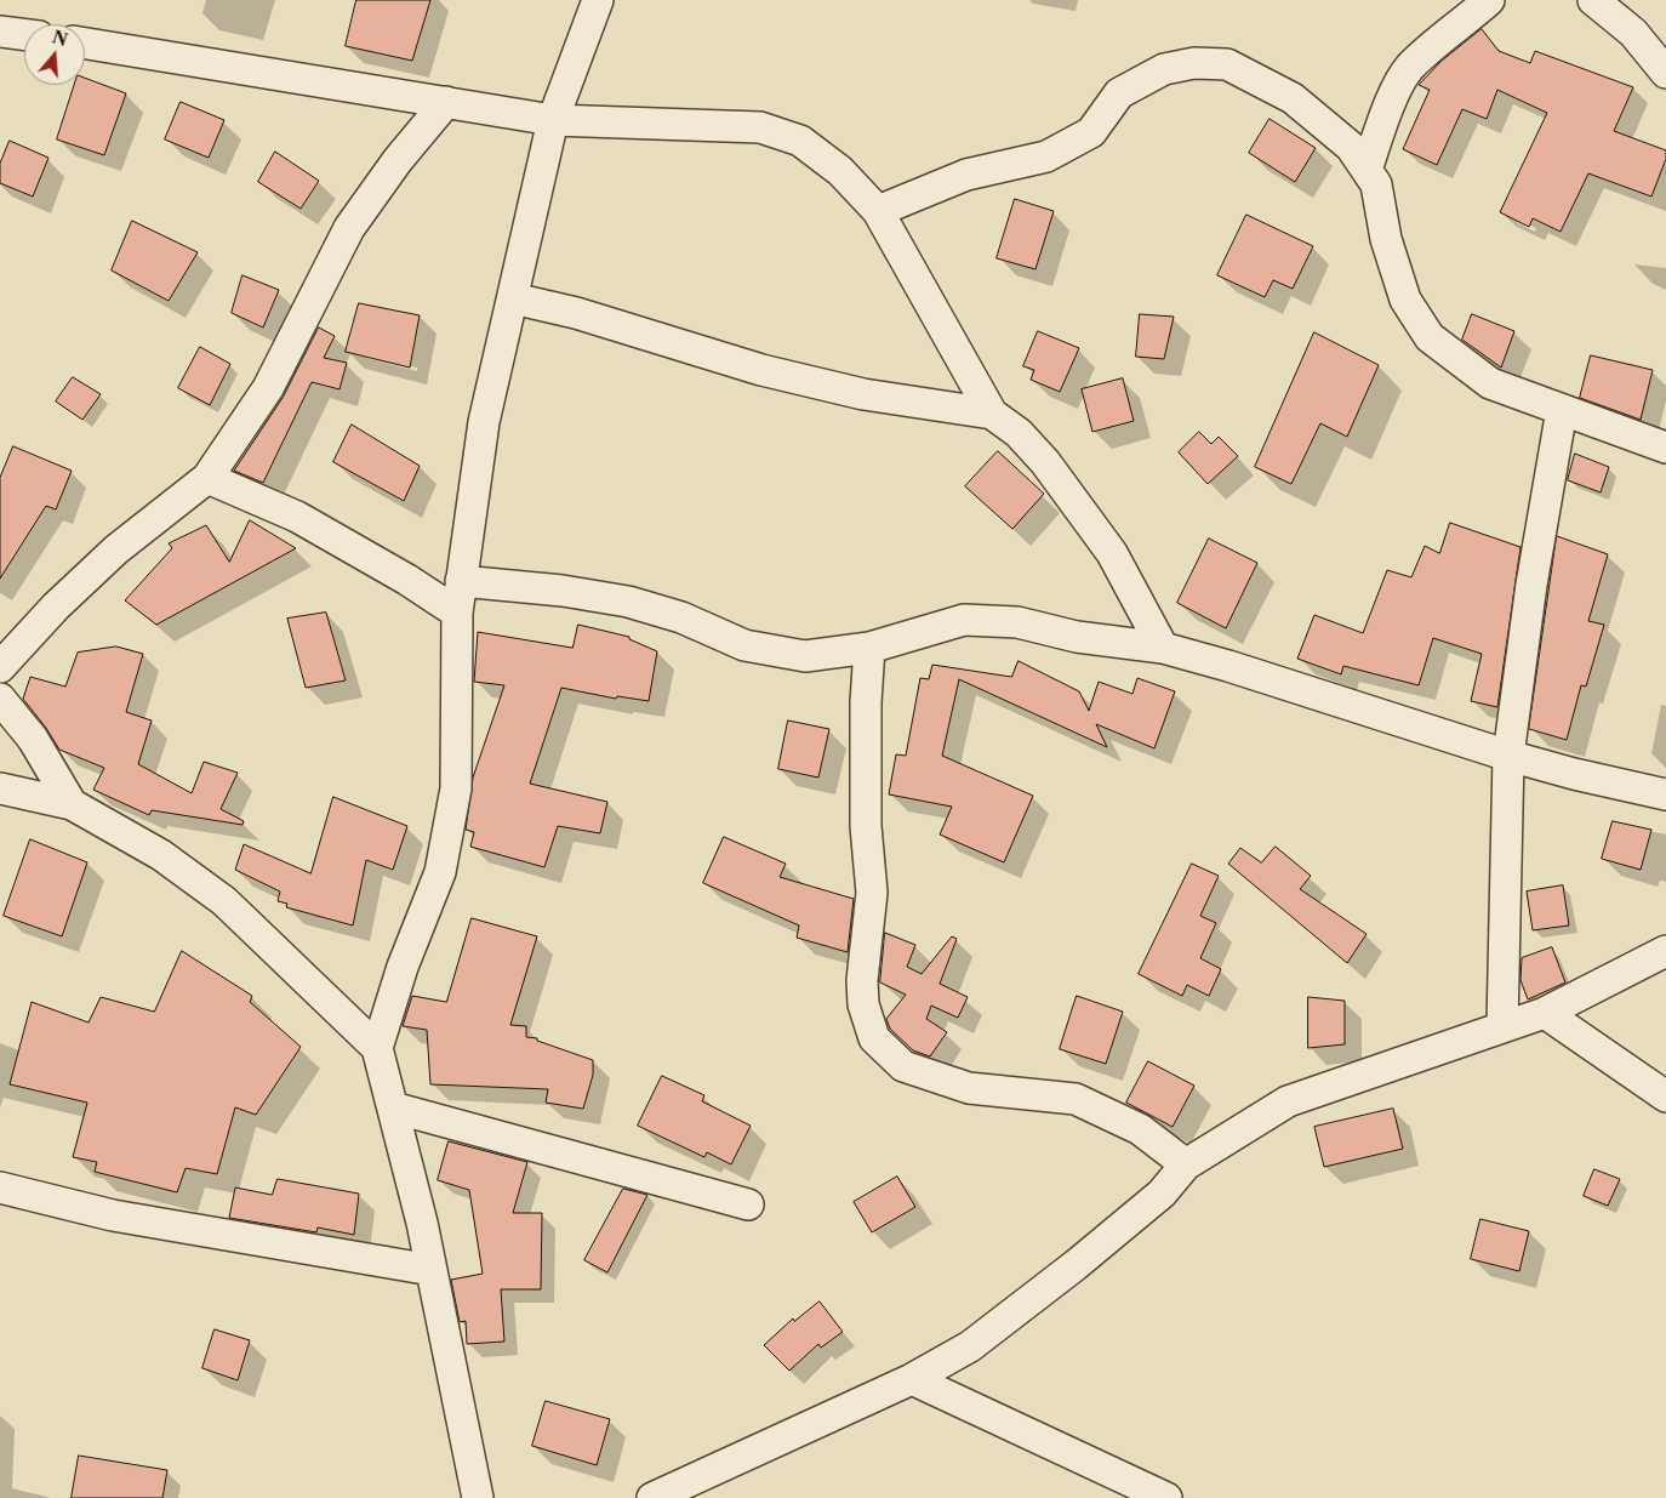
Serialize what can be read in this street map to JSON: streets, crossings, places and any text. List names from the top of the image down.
{
  "north": "top"
}
